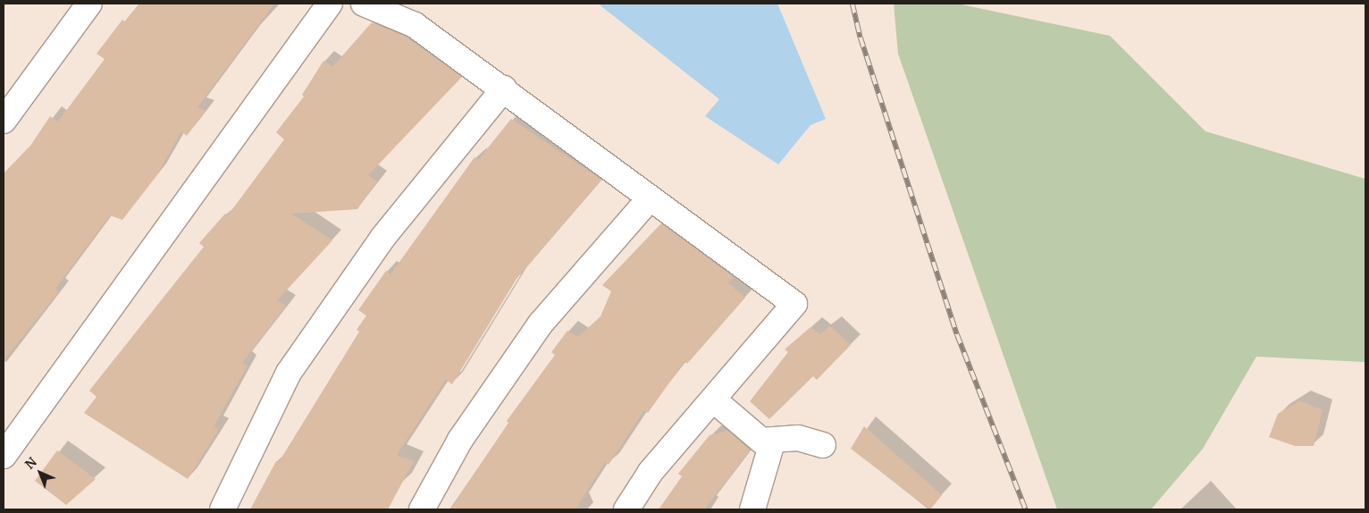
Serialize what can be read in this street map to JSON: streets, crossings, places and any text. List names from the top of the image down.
{
  "north": "top left"
}
